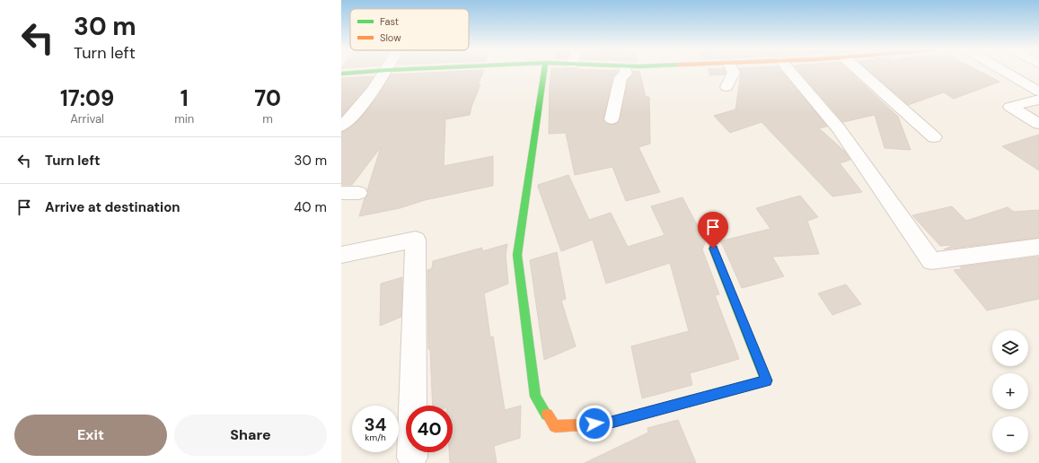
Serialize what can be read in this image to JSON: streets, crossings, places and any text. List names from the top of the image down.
{
  "legend": ["Fast", "Slow"],
  "page": {
    "turn": ["30 m", "Turn left"],
    "eta": [
      "17:09",
      "Arrival",
      "1",
      "min",
      "70",
      "m"
    ],
    "list": [
      {
        "name": "Turn left",
        "value": "30 m"
      },
      {
        "name": "Arrive at destination",
        "value": "40 m"
      }
    ],
    "map_buttons": ["+", "−"],
    "speed": "34 km/h",
    "limit": "40",
    "buttons": ["Exit", "Share"]
  }
}
